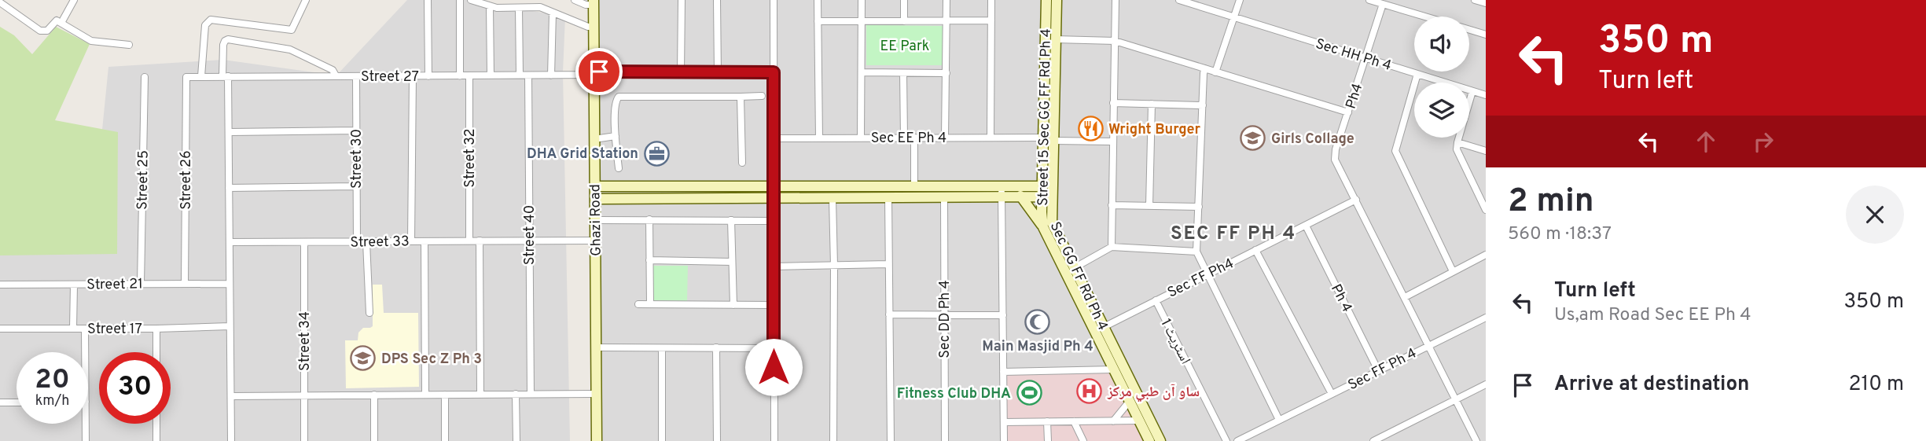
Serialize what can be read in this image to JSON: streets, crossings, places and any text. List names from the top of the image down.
{
  "streets": {
    "main road": ["Street 15 Sec GG FF Rd Ph 4", "Ghazi Road", "Sec GG FF Rd Ph 4"],
    "street": [
      "Sec HH Ph 4",
      "Street 27",
      "Ph4",
      "Sec EE Ph 4",
      "Street 32",
      "Street 30",
      "Street 25",
      "Street 26",
      "Street 40",
      "Street 33",
      "Sec FF Ph4",
      "Street 21",
      "Ph 4",
      "Sec DD Ph 4",
      "Street 17",
      "Street 34",
      "اسٹریٹ 1",
      "Sec FF Ph 4"
    ]
  },
  "crossings": [
    ["Sec HH Ph 4", "Ph4"],
    ["Street 27", "Street 32"],
    ["Street 27", "Street 30"],
    ["Street 27", "Street 26"],
    ["Street 27", "Ghazi Road"],
    ["Street 27", "Street 40"],
    ["Ph4", "Sec FF Ph4"],
    ["Street 15 Sec GG FF Rd Ph 4", "Sec EE Ph 4"],
    ["Street 15 Sec GG FF Rd Ph 4", "Sec GG FF Rd Ph 4"],
    ["Sec EE Ph 4", "Sec GG FF Rd Ph 4"],
    ["Street 32", "Street 33"],
    ["Street 30", "Street 33"],
    ["Street 25", "Street 21"],
    ["Street 26", "Street 21"],
    ["Ghazi Road", "Street 33"],
    ["Street 40", "Street 33"],
    ["Street 33", "Street 34"],
    ["Sec GG FF Rd Ph 4", "Sec FF Ph4"],
    ["Sec FF Ph4", "Ph 4"],
    ["Sec FF Ph4", "اسٹریٹ 1"],
    ["Ph 4", "Sec FF Ph 4"]
  ],
  "districts": ["SEC FF PH 4"],
  "parks": ["EE Park"],
  "places": {
    "restaurant": ["Wright Burger"],
    "school or university": ["Girls Collage", "DPS Sec Z Ph 3"],
    "office": ["DHA Grid Station"],
    "mosque": ["Main Masjid Ph 4"],
    "hospital": ["ساو آن طبي مرکز"],
    "sports": ["Fitness Club DHA"]
  },
  "page": {
    "turn": ["350 m", "Turn left"],
    "heading": ["2 min", "560 m · 18:37"],
    "list": [
      {
        "name": "Turn left",
        "note": "Us,am Road Sec EE Ph 4",
        "value": "350 m"
      },
      {
        "name": "Arrive at destination",
        "value": "210 m"
      }
    ],
    "speed": "20 km/h",
    "limit": "30"
  }
}
